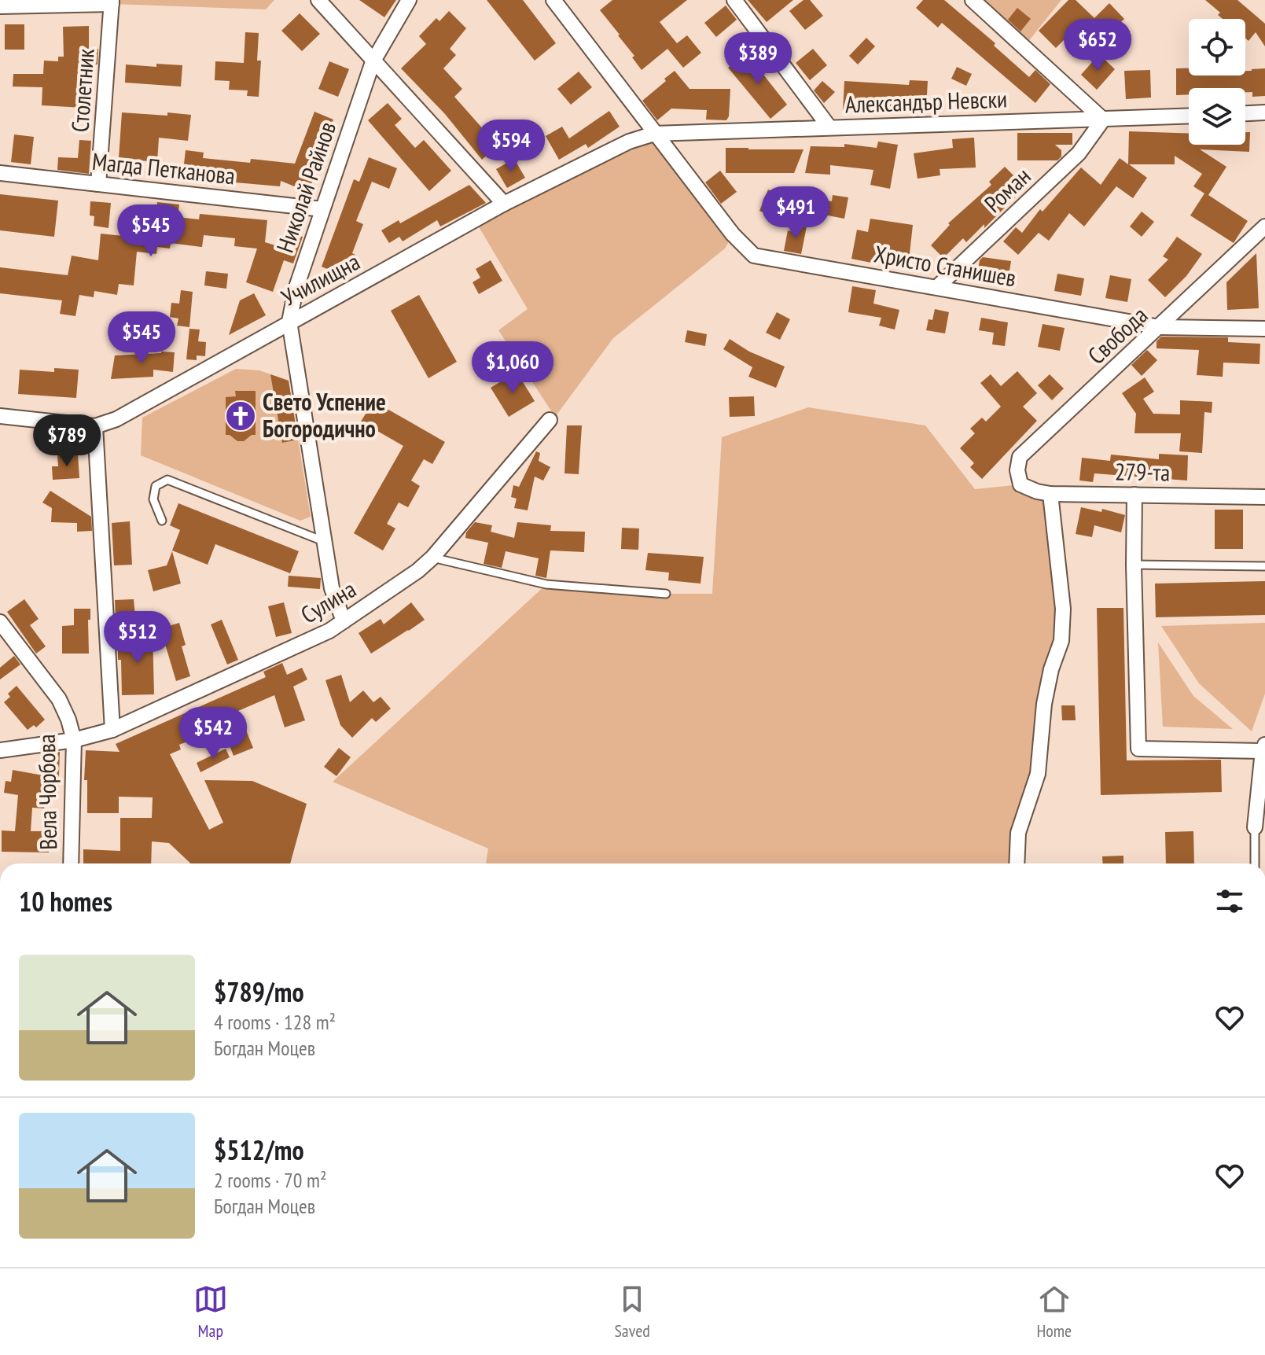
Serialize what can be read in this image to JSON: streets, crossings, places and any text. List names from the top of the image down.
{
  "streets": {
    "street": [
      "Столетник",
      "Александър Невски",
      "Магда Петканова",
      "Николай Райнов",
      "Роман",
      "Христо Станишев",
      "Училищна",
      "Свобода",
      "279-та",
      "Сулина",
      "Вела Чорбова"
    ]
  },
  "crossings": [
    ["Столетник", "Магда Петканова"],
    ["Александър Невски", "Роман"],
    ["Александър Невски", "Христо Станишев"],
    ["Александър Невски", "Училищна"],
    ["Магда Петканова", "Николай Райнов"],
    ["Николай Райнов", "Училищна"],
    ["Николай Райнов", "Сулина"],
    ["Роман", "Христо Станишев"],
    ["Христо Станишев", "Училищна"],
    ["Христо Станишев", "Свобода"],
    ["Свобода", "279-та"],
    ["Сулина", "Вела Чорбова"]
  ],
  "places": {
    "church": ["Свето Успение Богородично"]
  },
  "page": {
    "price": [
      "$652",
      "$389",
      "$594",
      "$491",
      "$545",
      "$545",
      "$1,060",
      "$789",
      "$512",
      "$542"
    ],
    "heading": "10 homes",
    "list": [
      {
        "name": "$789/mo",
        "note": "4 rooms · 128 m² · Богдан Моцев"
      },
      {
        "name": "$512/mo",
        "note": "2 rooms · 70 m² · Богдан Моцев"
      }
    ],
    "tabs": ["Map", "Saved", "Home"]
  }
}
